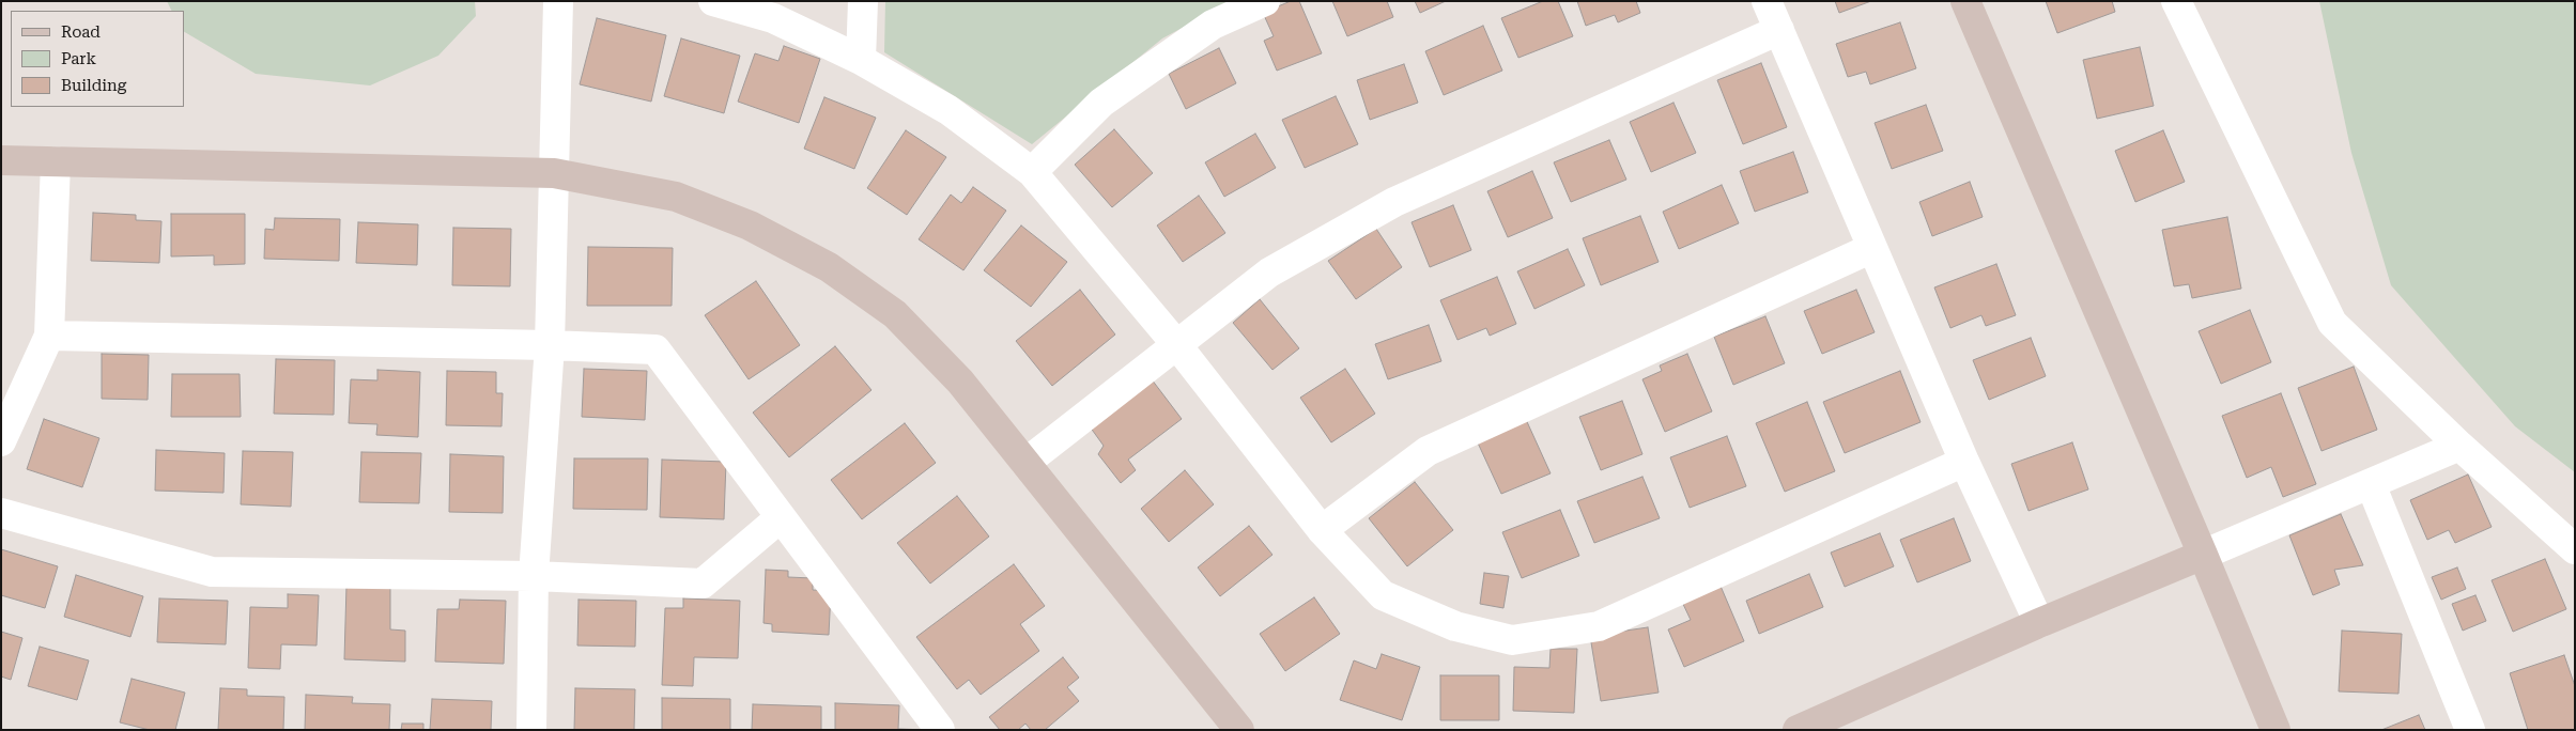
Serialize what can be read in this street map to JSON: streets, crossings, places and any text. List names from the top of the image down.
{
  "legend": ["Road", "Park", "Building"]
}
